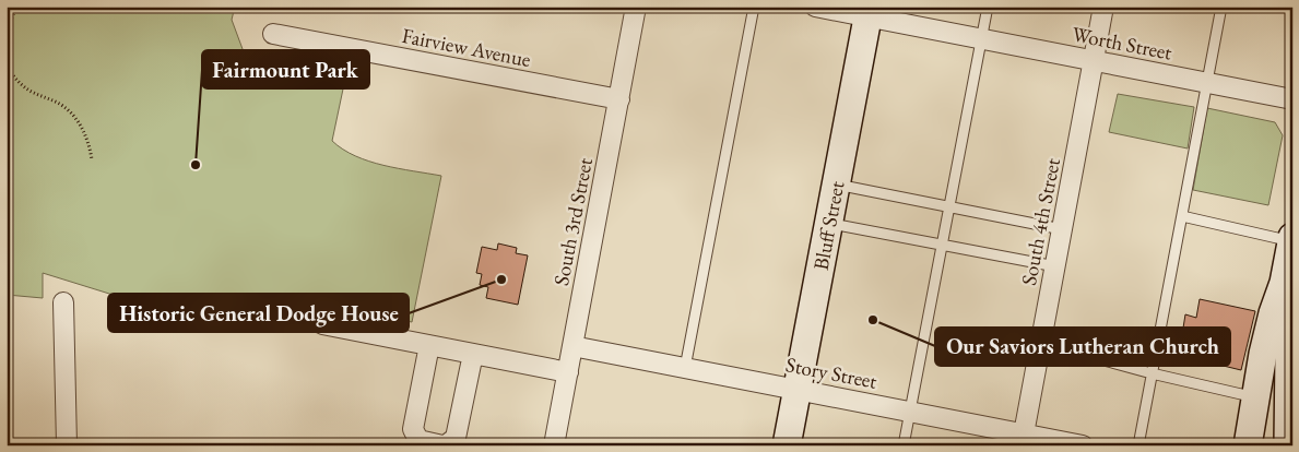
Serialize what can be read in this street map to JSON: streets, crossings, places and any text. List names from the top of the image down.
{
  "streets": {
    "main road": ["Bluff Street"],
    "street": [
      "Worth Street",
      "Fairview Avenue",
      "South 3rd Street",
      "South 4th Street",
      "Story Street"
    ]
  },
  "crossings": [
    ["Worth Street", "South 4th Street"],
    ["Worth Street", "Bluff Street"],
    ["Fairview Avenue", "South 3rd Street"],
    ["South 3rd Street", "Story Street"],
    ["South 4th Street", "Story Street"],
    ["Bluff Street", "Story Street"]
  ],
  "places": ["Fairmount Park", "Historic General Dodge House", "Our Saviors Lutheran Church"]
}
